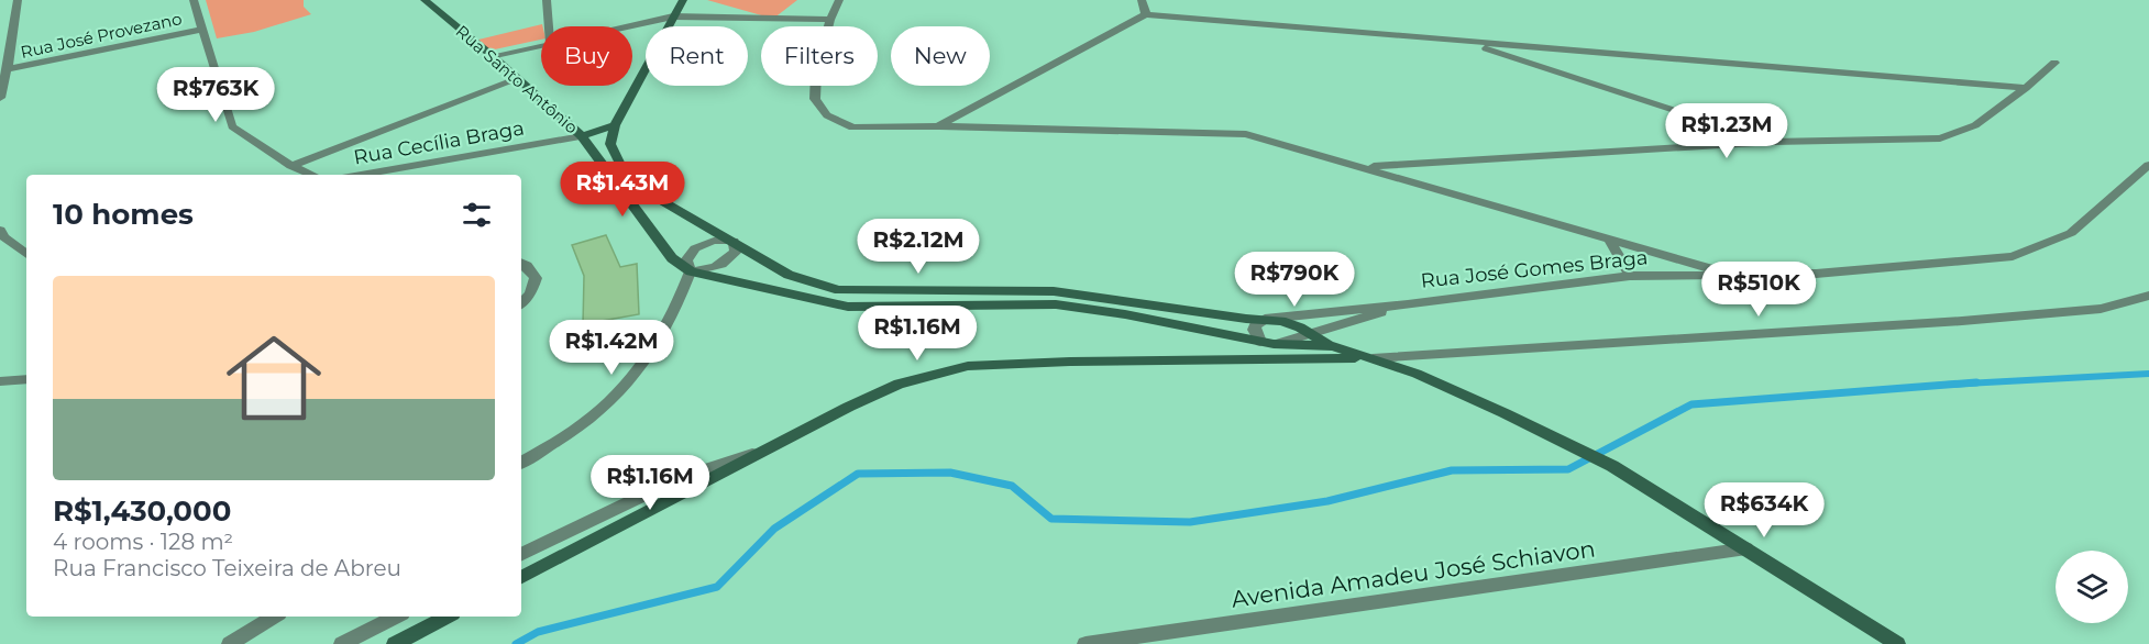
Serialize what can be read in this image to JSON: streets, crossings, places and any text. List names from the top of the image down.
{
  "streets": {
    "street": [
      "Rua José Provezano",
      "Rua Santo Antônio",
      "Rua Cecília Braga",
      "Rua José Gomes Braga",
      "Avenida Amadeu José Schiavon"
    ]
  },
  "crossings": [
    ["Rua Santo Antônio", "Rua Cecília Braga"]
  ],
  "page": {
    "chip": [
      "Buy",
      "Rent",
      "Filters",
      "New"
    ],
    "price": [
      "R$763K",
      "R$1.23M",
      "R$1.43M",
      "R$2.12M",
      "R$790K",
      "R$510K",
      "R$1.16M",
      "R$1.42M",
      "R$1.16M",
      "R$634K"
    ],
    "heading": "10 homes",
    "list": [
      {
        "name": "R$1,430,000",
        "note": "4 rooms · 128 m² · Rua Francisco Teixeira de Abreu"
      }
    ]
  }
}
